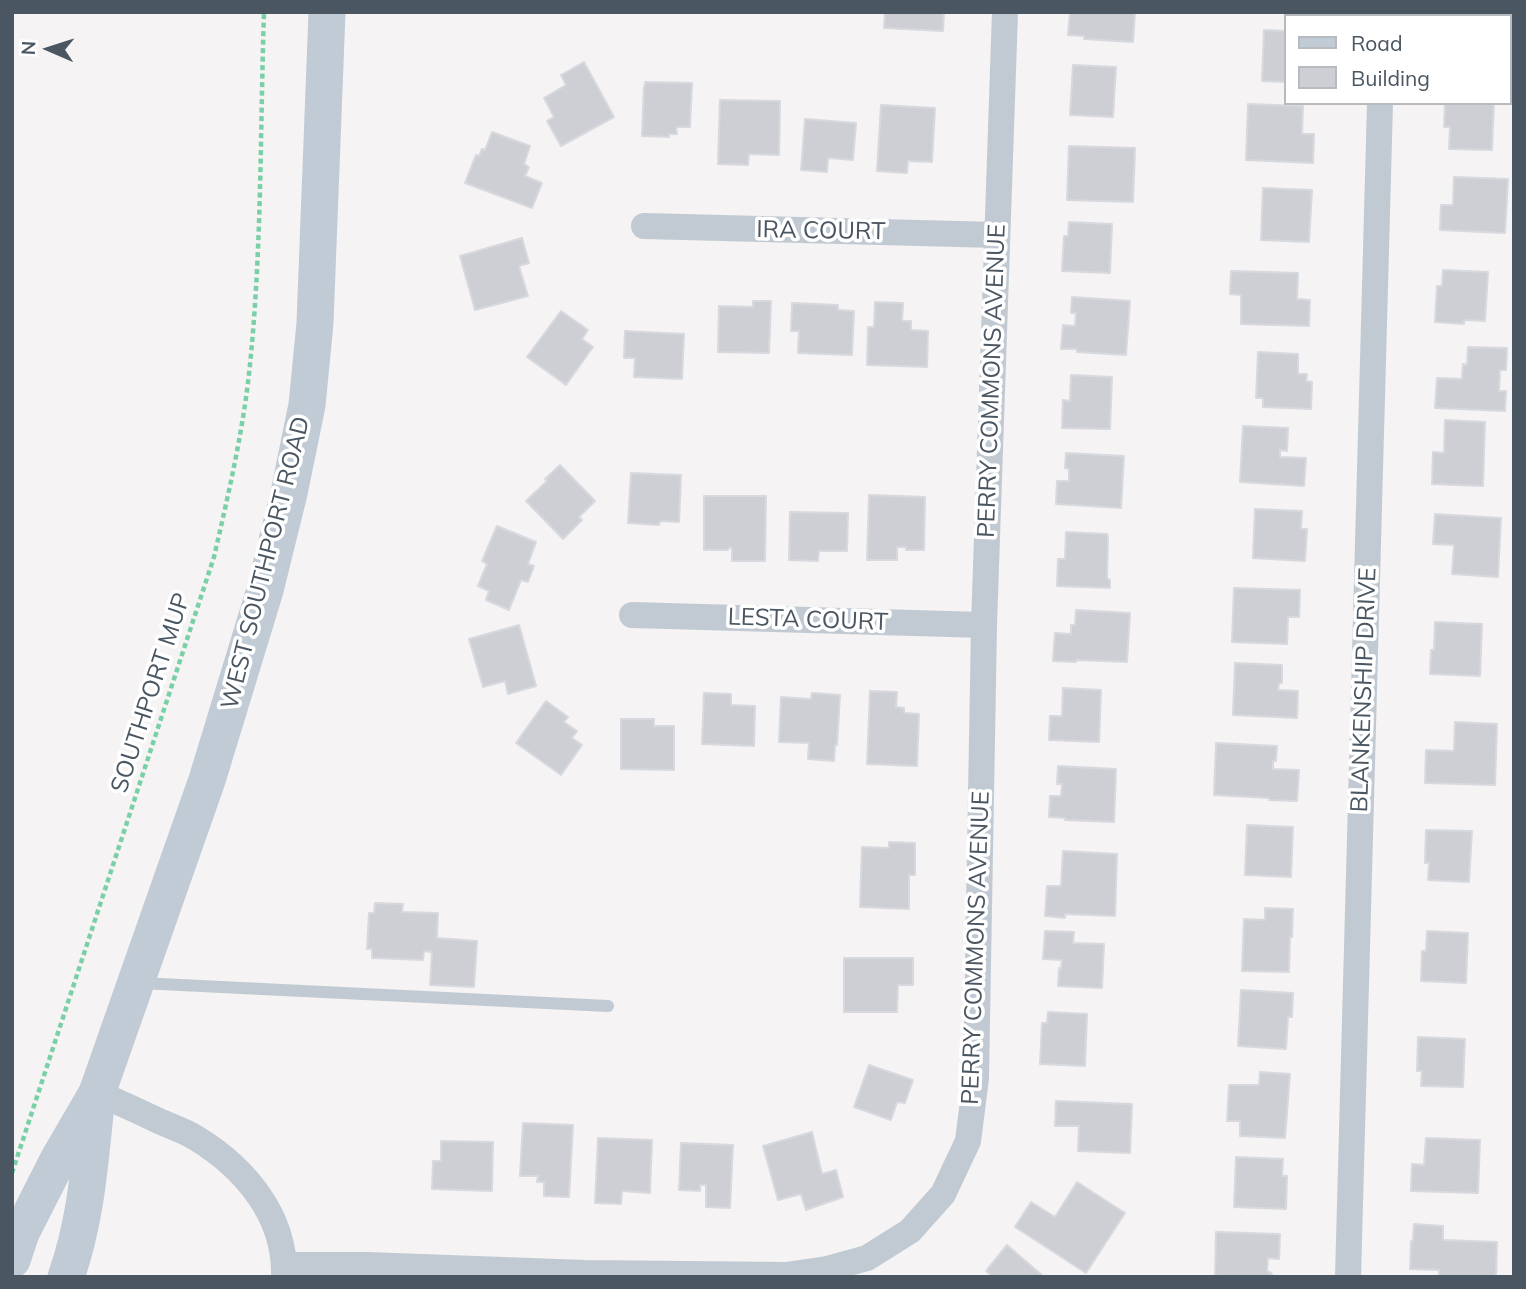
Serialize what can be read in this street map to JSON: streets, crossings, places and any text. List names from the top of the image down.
{
  "streets": {
    "main road": ["WEST SOUTHPORT ROAD"],
    "street": [
      "IRA COURT",
      "PERRY COMMONS AVENUE",
      "LESTA COURT",
      "BLANKENSHIP DRIVE"
    ],
    "path": ["SOUTHPORT MUP"]
  },
  "crossings": [
    ["IRA COURT", "PERRY COMMONS AVENUE"],
    ["PERRY COMMONS AVENUE", "LESTA COURT"]
  ],
  "legend": ["Road", "Building"],
  "north": "left"
}
